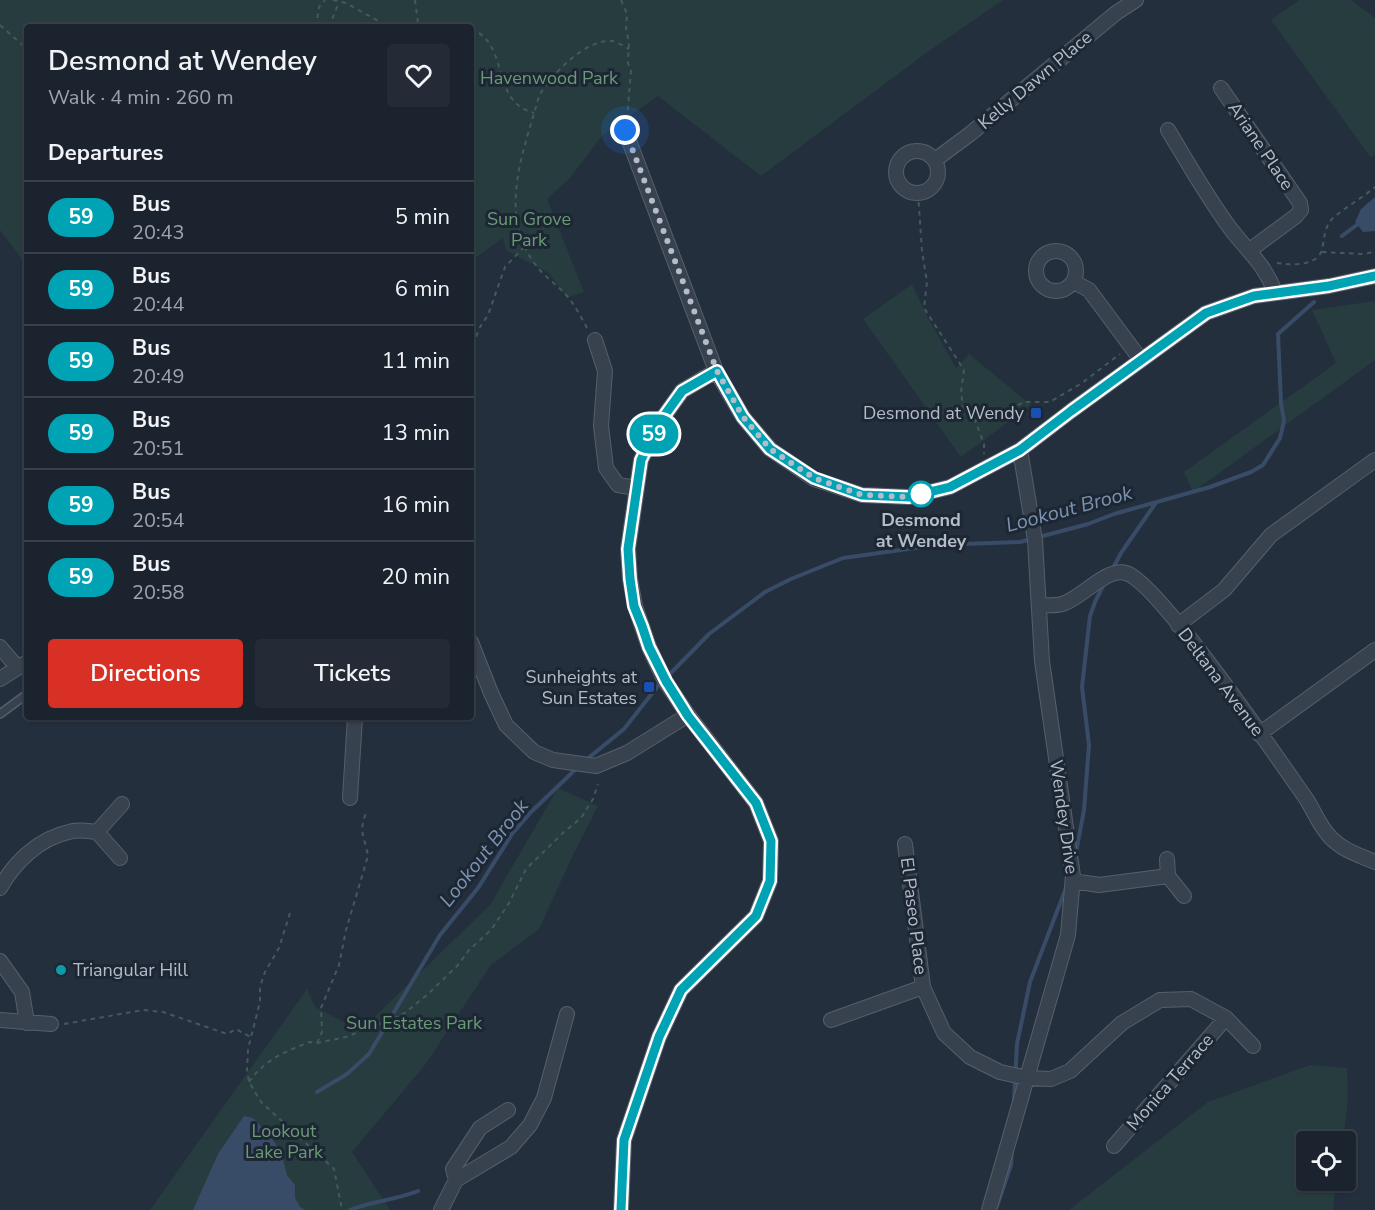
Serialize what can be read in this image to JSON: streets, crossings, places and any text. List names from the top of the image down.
{
  "streets": {
    "street": [
      "Kelly Dawn Place",
      "Ariane Place",
      "Deltana Avenue",
      "Wendey Drive",
      "El Paseo Place",
      "Monica Terrace"
    ]
  },
  "crossings": [
    ["Deltana Avenue", "Wendey Drive"],
    ["Wendey Drive", "El Paseo Place"],
    ["Wendey Drive", "Monica Terrace"],
    ["El Paseo Place", "Monica Terrace"]
  ],
  "water": ["Lookout Brook"],
  "parks": [
    "Havenwood Park",
    "Sun Grove Park",
    "Sun Estates Park",
    "Lookout Lake Park"
  ],
  "places": {
    "transit": ["Desmond at Wendy", "Sunheights at Sun Estates"],
    "other": ["Desmond at Wendey", "Triangular Hill"]
  },
  "lines": ["bus line 59"],
  "page": {
    "on_map": "59",
    "heading": [
      ["Desmond at Wendey", "Walk · 4 min · 260 m"],
      "Departures"
    ],
    "list": [
      {
        "mark": "59",
        "name": "Bus",
        "note": "20:43",
        "value": "5 min"
      },
      {
        "mark": "59",
        "name": "Bus",
        "note": "20:44",
        "value": "6 min"
      },
      {
        "mark": "59",
        "name": "Bus",
        "note": "20:49",
        "value": "11 min"
      },
      {
        "mark": "59",
        "name": "Bus",
        "note": "20:51",
        "value": "13 min"
      },
      {
        "mark": "59",
        "name": "Bus",
        "note": "20:54",
        "value": "16 min"
      },
      {
        "mark": "59",
        "name": "Bus",
        "note": "20:58",
        "value": "20 min"
      }
    ],
    "buttons": ["Directions", "Tickets"]
  }
}
